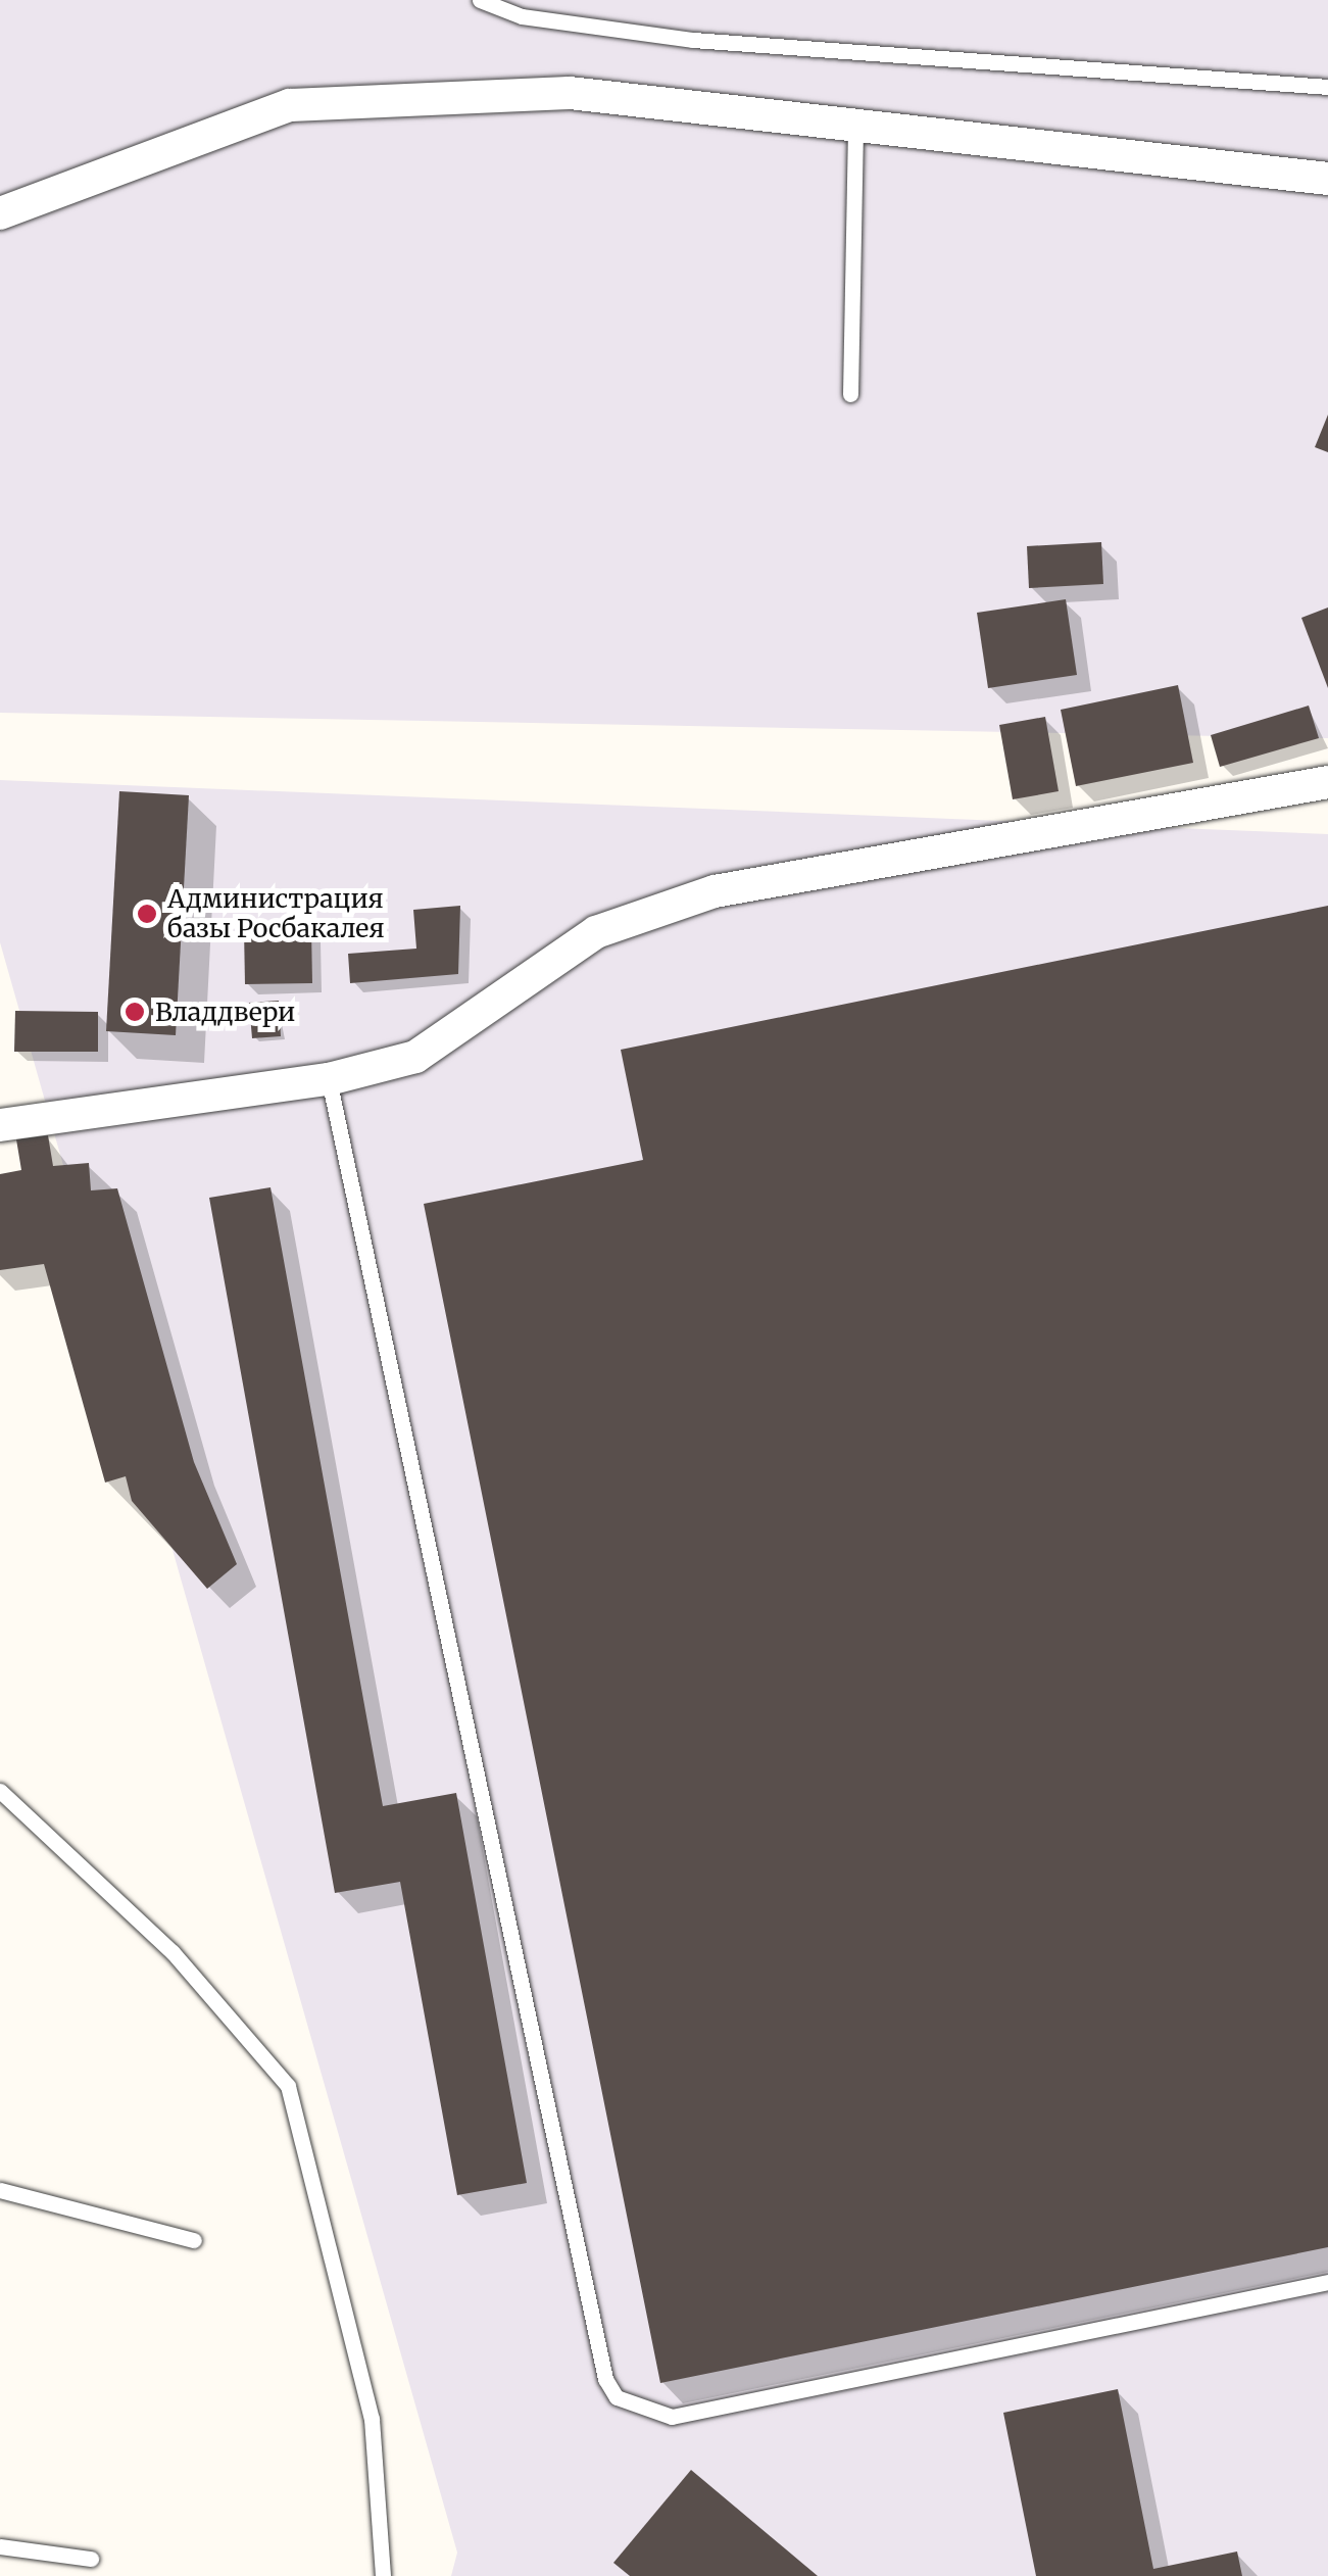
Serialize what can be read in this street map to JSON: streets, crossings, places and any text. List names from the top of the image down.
{
  "places": ["Администрация базы Росбакалея", "Владдвери"]
}
